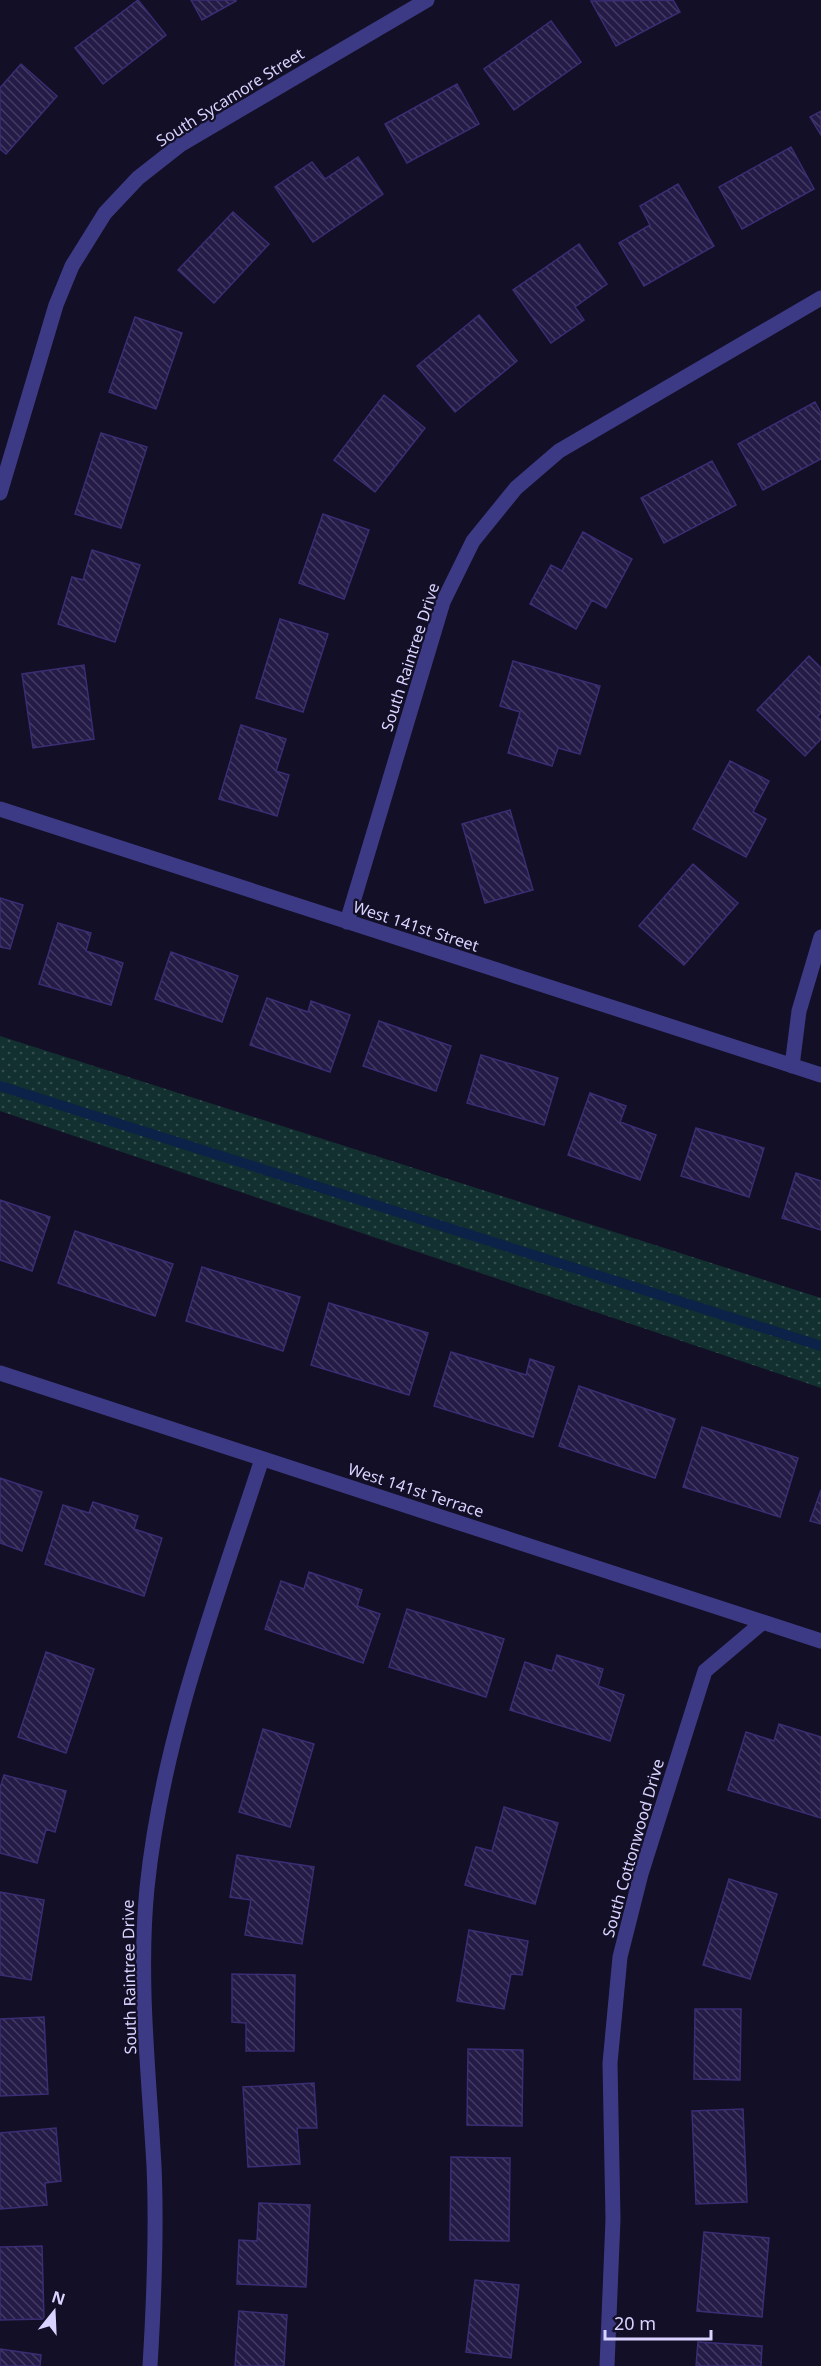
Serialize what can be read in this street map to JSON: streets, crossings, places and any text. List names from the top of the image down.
{
  "streets": {
    "street": [
      "South Sycamore Street",
      "South Raintree Drive",
      "West 141st Street",
      "West 141st Terrace",
      "South Cottonwood Drive"
    ]
  },
  "crossings": [
    ["South Raintree Drive", "West 141st Street"],
    ["South Raintree Drive", "West 141st Terrace"],
    ["West 141st Terrace", "South Cottonwood Drive"]
  ],
  "scale_bar": "20 m",
  "north": "top"
}
